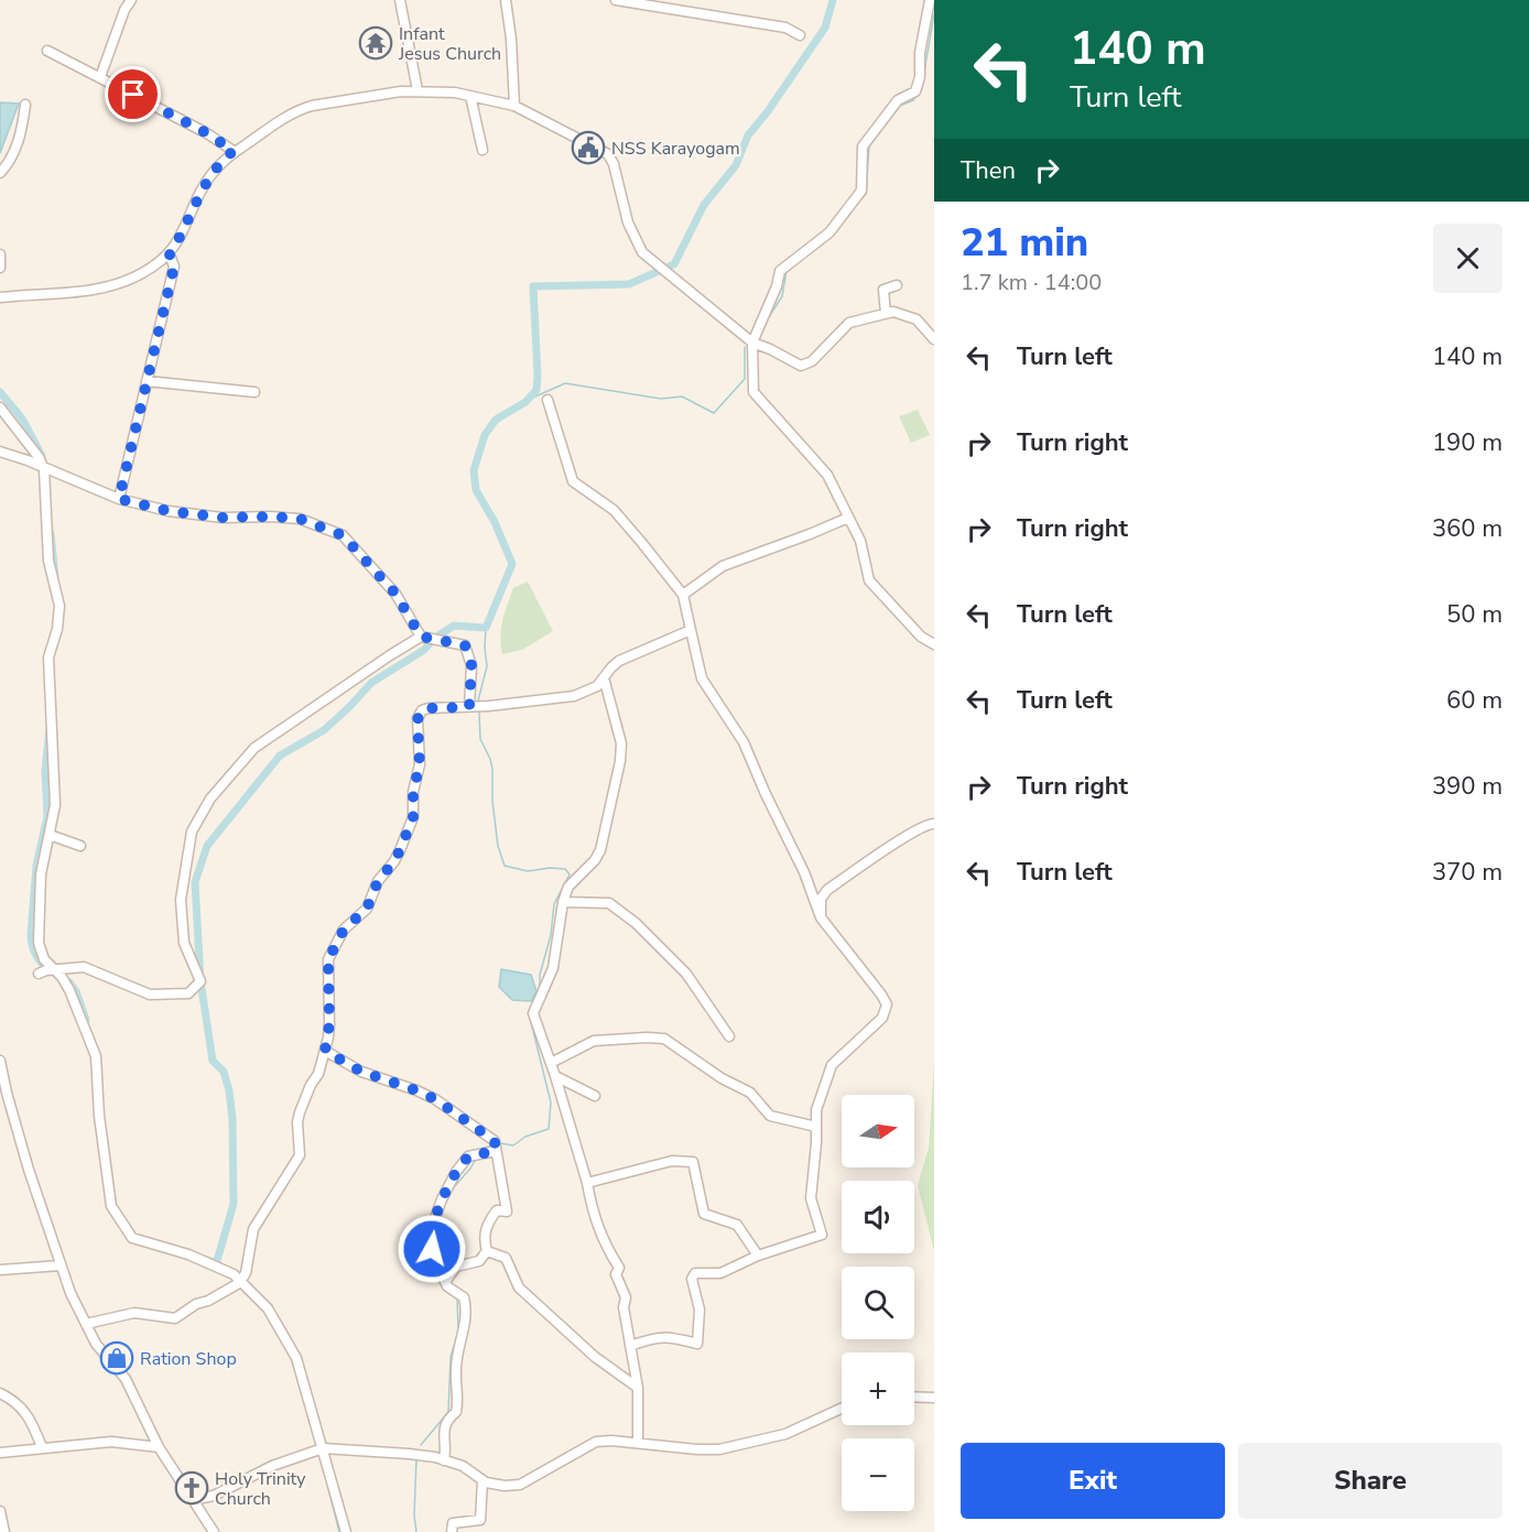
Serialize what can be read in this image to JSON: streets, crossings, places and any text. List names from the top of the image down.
{
  "places": {
    "temple": ["Infant Jesus Church"],
    "public building": ["NSS Karayogam"],
    "shop": ["Ration Shop"],
    "church": ["Holy Trinity Church"]
  },
  "north": "right",
  "page": {
    "turn": ["140 m", "Turn left"],
    "then": "Then",
    "heading": ["21 min", "1.7 km · 14:00"],
    "list": [
      {
        "name": "Turn left",
        "value": "140 m"
      },
      {
        "name": "Turn right",
        "value": "190 m"
      },
      {
        "name": "Turn right",
        "value": "360 m"
      },
      {
        "name": "Turn left",
        "value": "50 m"
      },
      {
        "name": "Turn left",
        "value": "60 m"
      },
      {
        "name": "Turn right",
        "value": "390 m"
      },
      {
        "name": "Turn left",
        "value": "370 m"
      }
    ],
    "map_buttons": ["+", "−"],
    "buttons": ["Exit", "Share"]
  }
}
